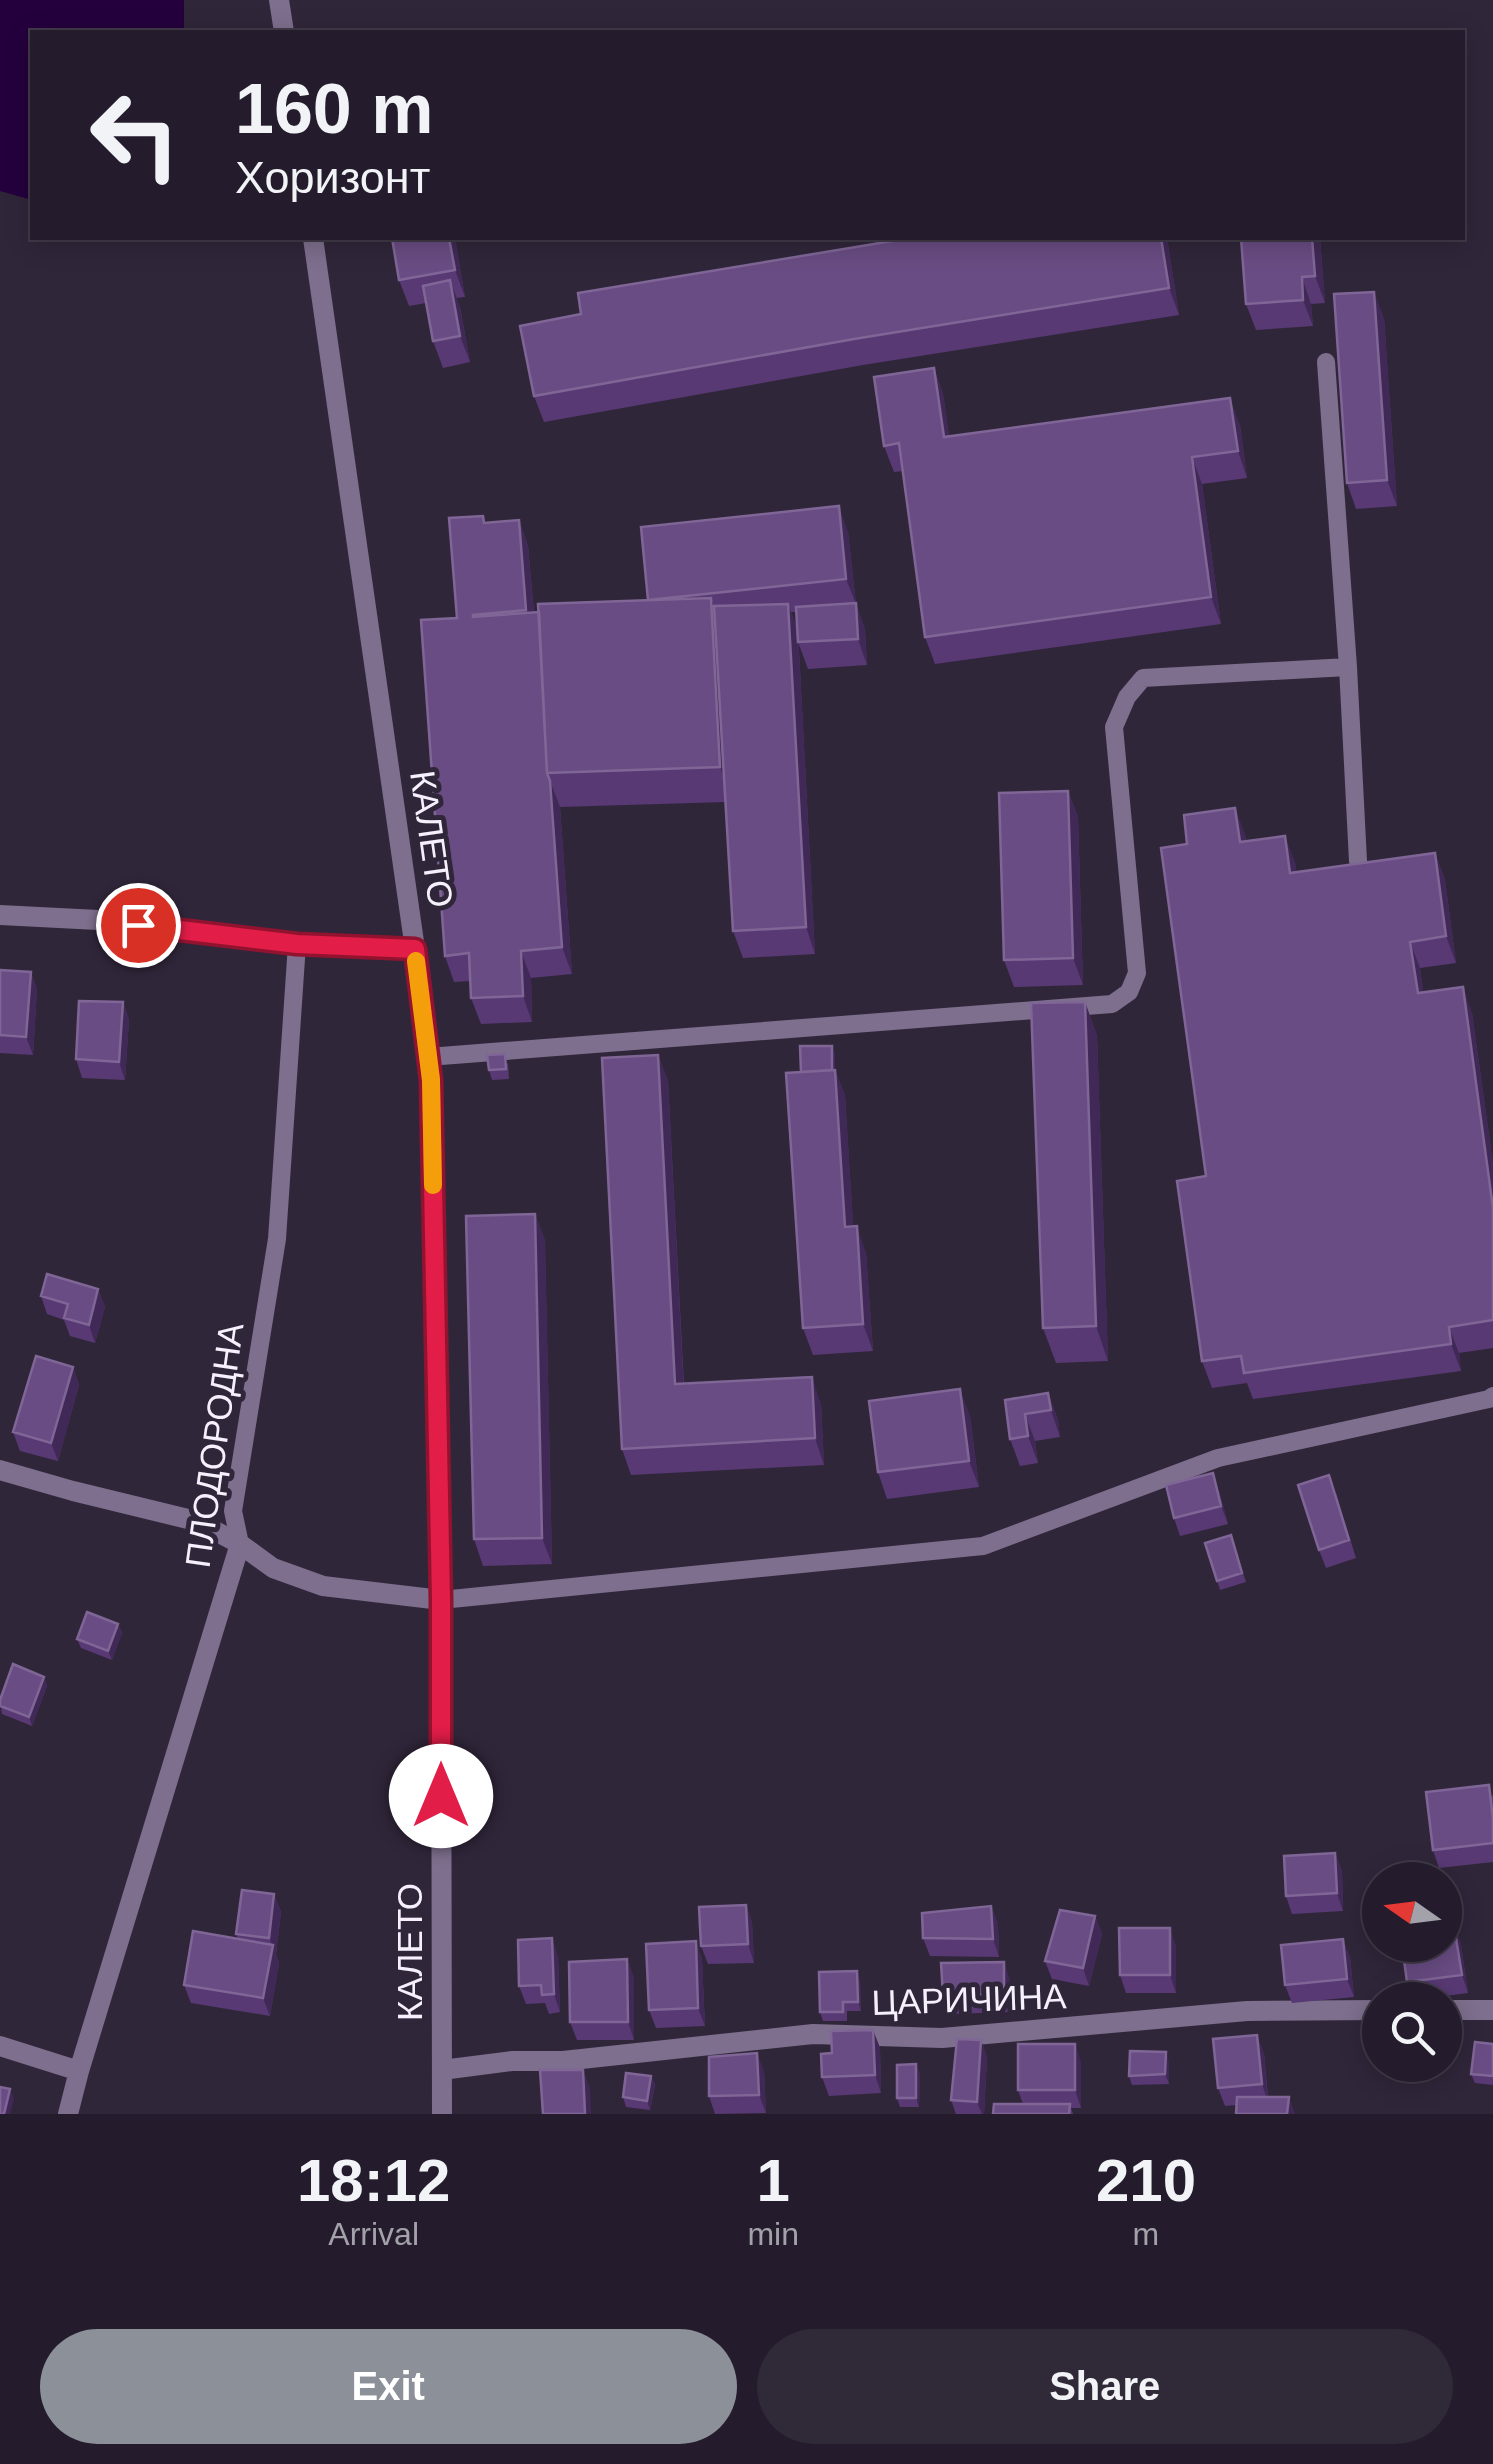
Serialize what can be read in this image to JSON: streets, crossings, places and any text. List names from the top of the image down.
{
  "streets": {
    "street": ["КАЛЕТО", "ПЛОДОРОДНА", "ЦАРИЧИНА"]
  },
  "crossings": [
    ["КАЛЕТО", "ЦАРИЧИНА"]
  ],
  "north": "left",
  "page": {
    "turn": ["160 m", "Хоризонт"],
    "eta": [
      "18:12",
      "Arrival",
      "1",
      "min",
      "210",
      "m"
    ],
    "buttons": ["Exit", "Share"]
  }
}
